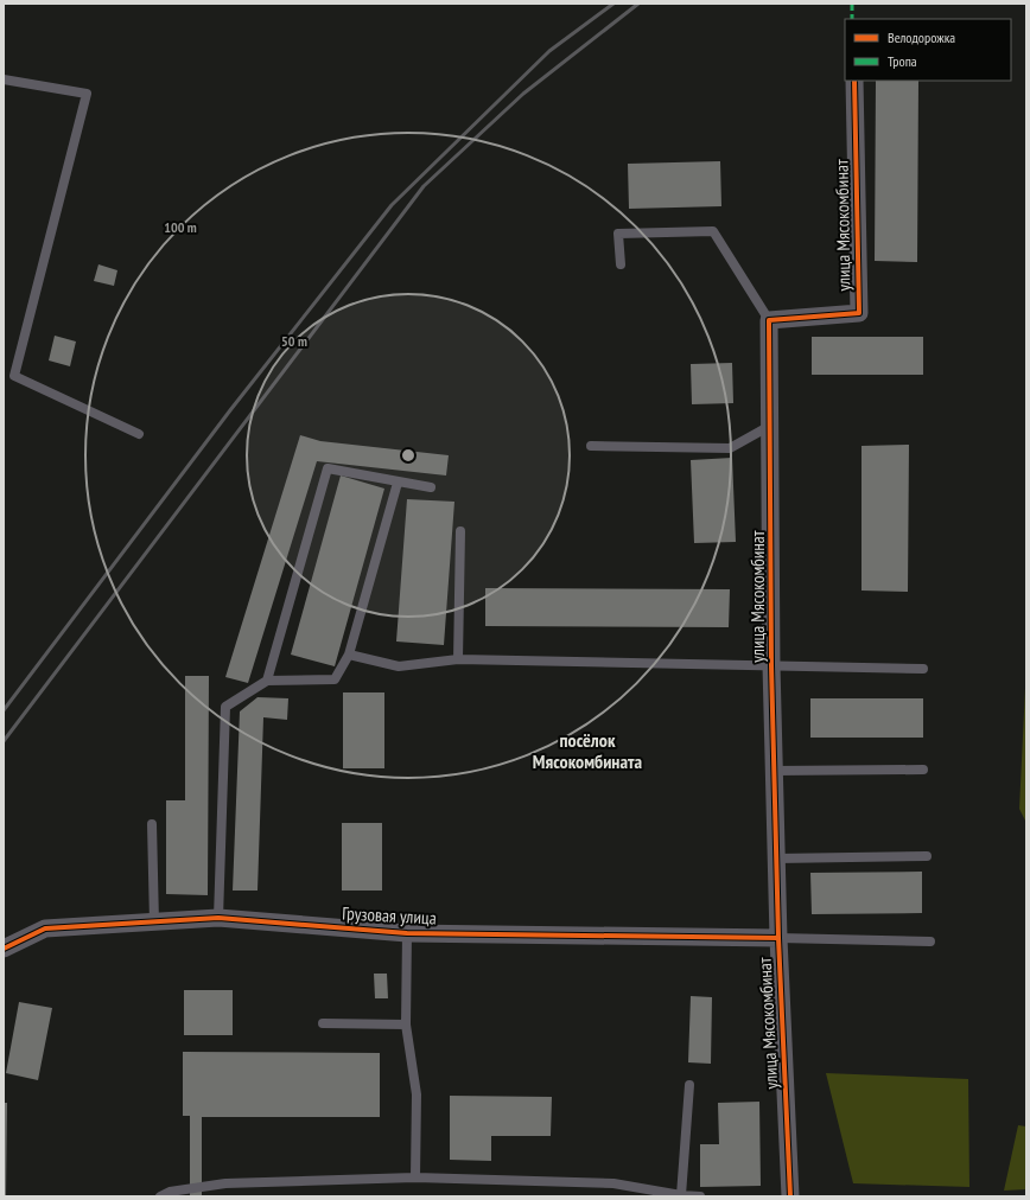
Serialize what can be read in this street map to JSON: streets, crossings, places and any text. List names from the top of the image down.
{
  "streets": {
    "street": ["улица Мясокомбинат", "Грузовая улица"]
  },
  "crossings": [
    ["улица Мясокомбинат", "Грузовая улица"]
  ],
  "districts": ["посёлок Мясокомбината"],
  "legend": ["Велодорожка", "Тропа"],
  "rings": ["100 m", "50 m"]
}
